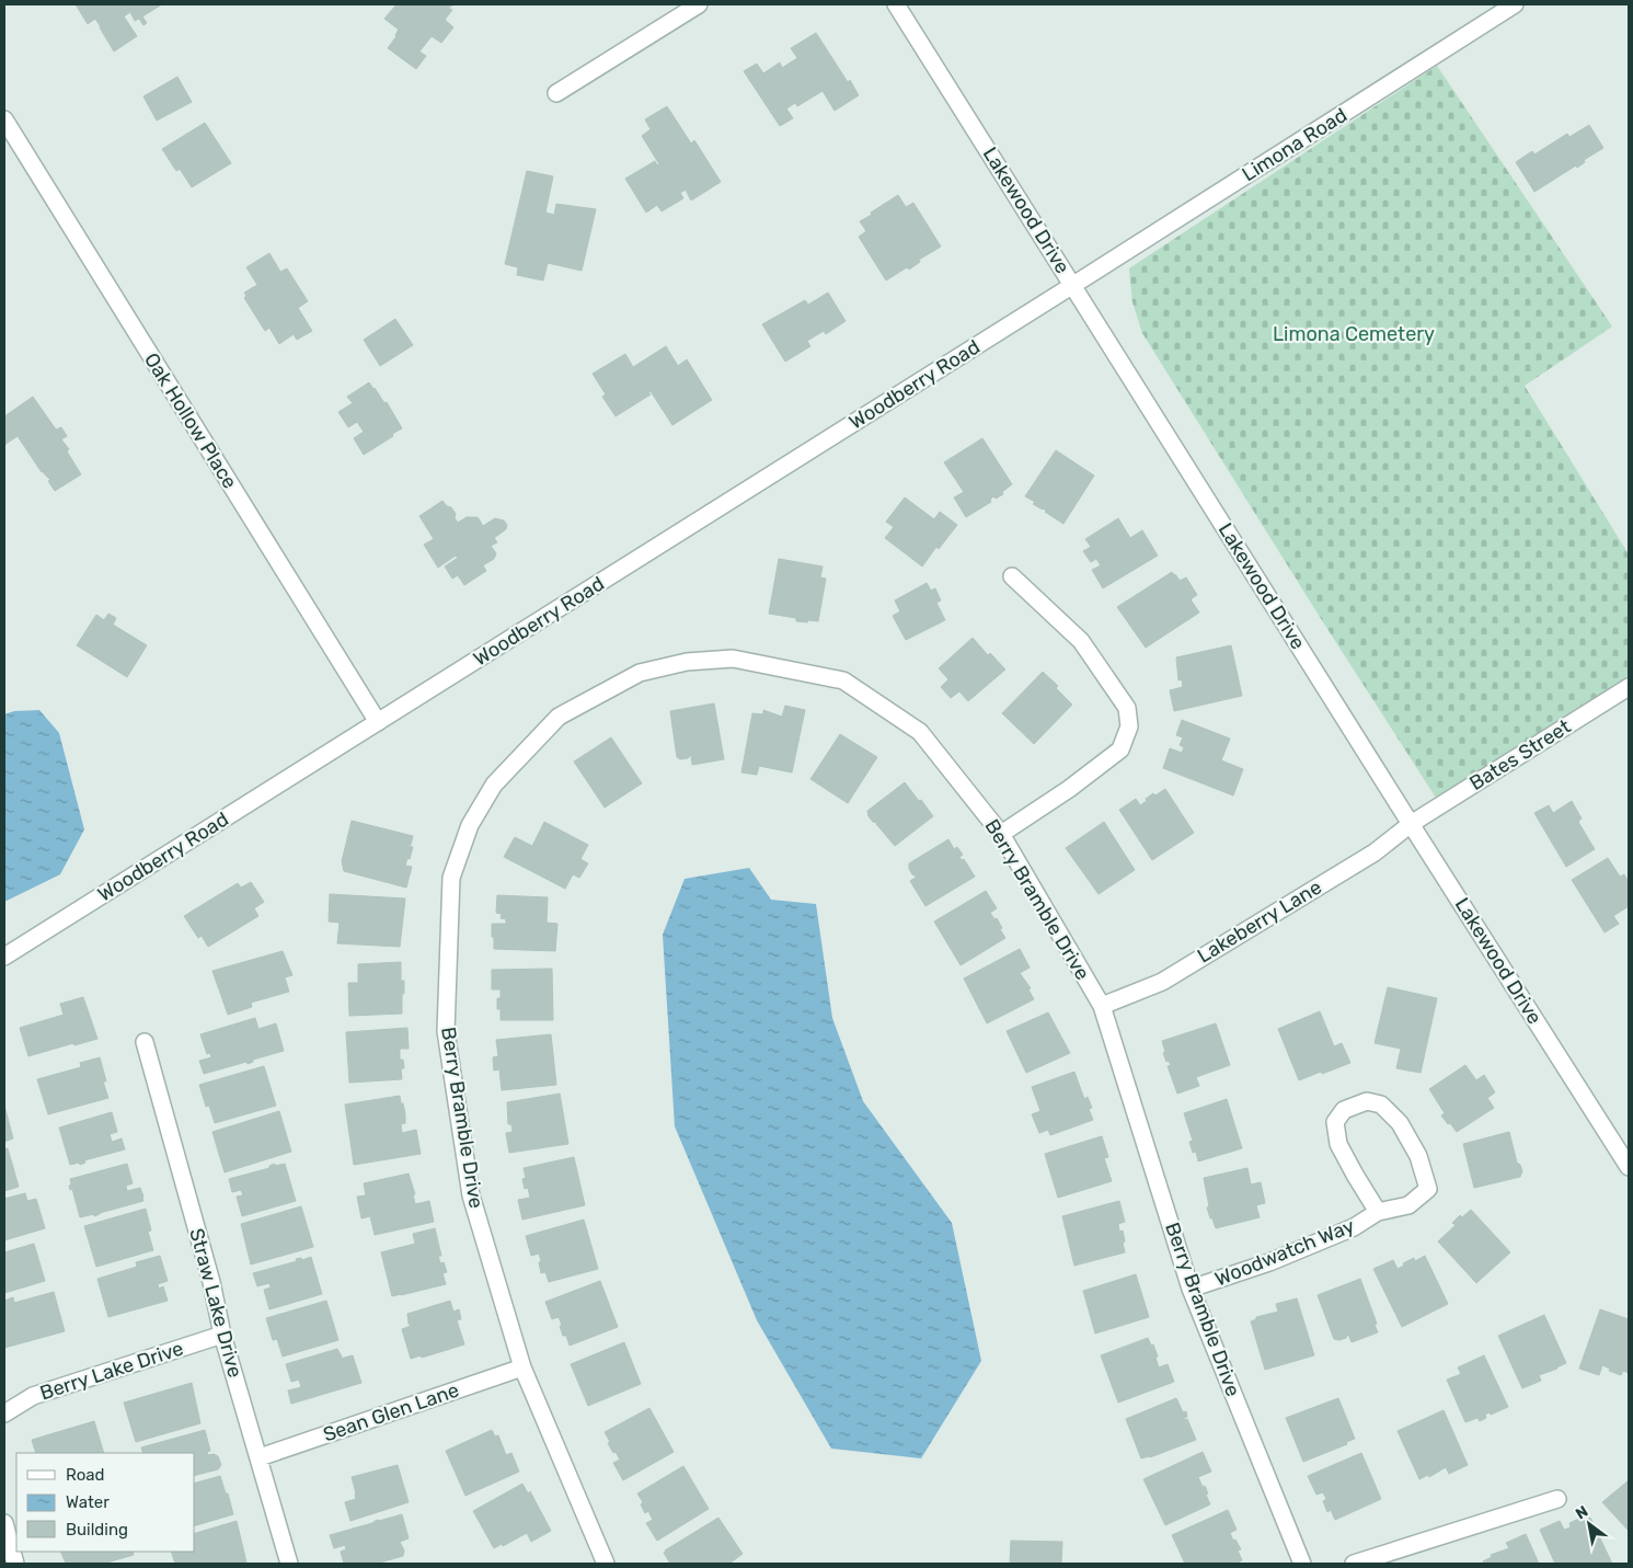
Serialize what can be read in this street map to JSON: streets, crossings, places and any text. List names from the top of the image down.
{
  "streets": {
    "street": [
      "Limona Road",
      "Lakewood Drive",
      "Woodberry Road",
      "Oak Hollow Place",
      "Bates Street",
      "Berry Bramble Drive",
      "Lakeberry Lane",
      "Woodwatch Way",
      "Straw Lake Drive",
      "Berry Lake Drive",
      "Sean Glen Lane"
    ]
  },
  "crossings": [
    ["Limona Road", "Lakewood Drive"],
    ["Limona Road", "Woodberry Road"],
    ["Lakewood Drive", "Woodberry Road"],
    ["Lakewood Drive", "Bates Street"],
    ["Lakewood Drive", "Lakeberry Lane"],
    ["Woodberry Road", "Oak Hollow Place"],
    ["Bates Street", "Lakeberry Lane"],
    ["Berry Bramble Drive", "Lakeberry Lane"],
    ["Berry Bramble Drive", "Woodwatch Way"],
    ["Berry Bramble Drive", "Sean Glen Lane"],
    ["Straw Lake Drive", "Berry Lake Drive"],
    ["Straw Lake Drive", "Sean Glen Lane"]
  ],
  "parks": ["Limona Cemetery"],
  "legend": ["Road", "Water", "Building"],
  "north": "top left"
}
